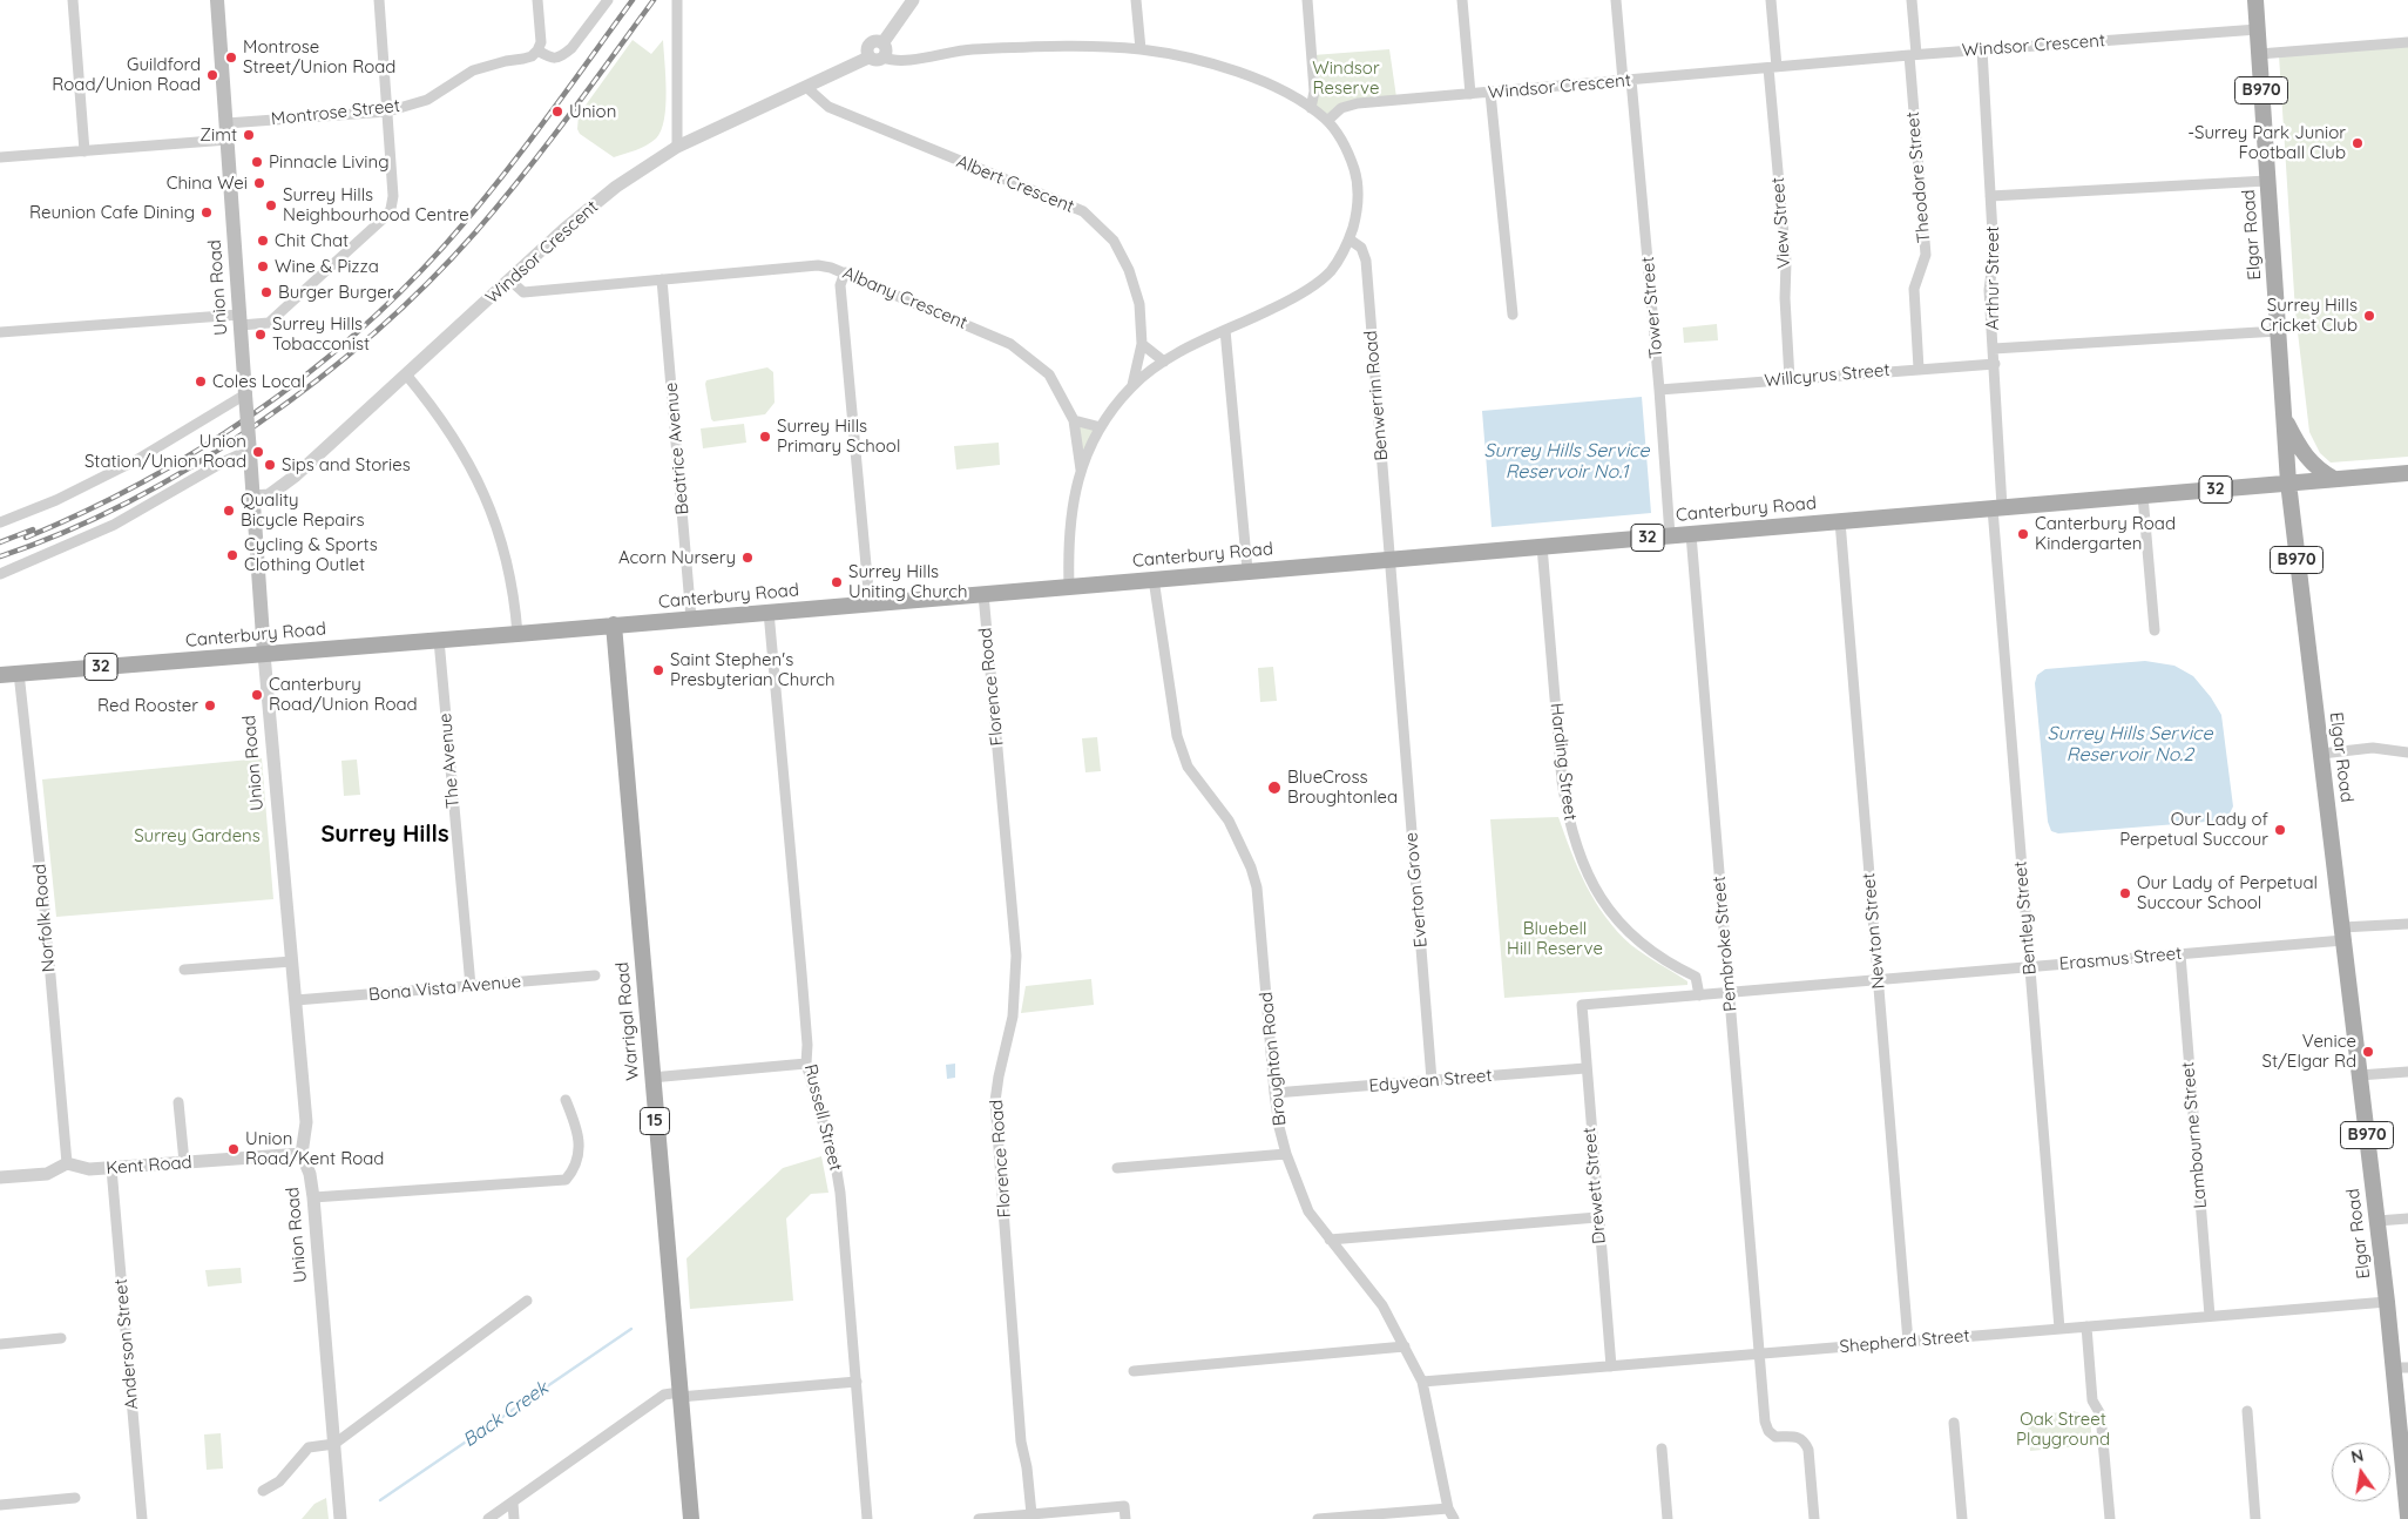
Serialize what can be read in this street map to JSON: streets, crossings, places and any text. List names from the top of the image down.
{
  "streets": {
    "main road": [
      "B970",
      "Elgar Road",
      "Union Road",
      "32",
      "Canterbury Road",
      "Warrigal Road",
      "15"
    ],
    "street": [
      "Windsor Crescent",
      "Montrose Street",
      "Theodore Street",
      "Albert Crescent",
      "View Street",
      "Arthur Street",
      "Albany Crescent",
      "Tower Street",
      "Willcyrus Street",
      "Benwerrin Road",
      "Beatrice Avenue",
      "Florence Road",
      "The Avenue",
      "Harding Street",
      "Everton Grove",
      "Norfolk Road",
      "Bentley Street",
      "Newton Street",
      "Pembroke Street",
      "Erasmus Street",
      "Bona Vista Avenue",
      "Broughton Road",
      "Edyvean Street",
      "Russell Street",
      "Lambourne Street",
      "Kent Road",
      "Drewett Street",
      "Shepherd Street",
      "Anderson Street"
    ]
  },
  "crossings": [
    ["Windsor Crescent", "Theodore Street"],
    ["Windsor Crescent", "Albert Crescent"],
    ["Windsor Crescent", "View Street"],
    ["Windsor Crescent", "Elgar Road"],
    ["Windsor Crescent", "Arthur Street"],
    ["Windsor Crescent", "Union Road"],
    ["Windsor Crescent", "Albany Crescent"],
    ["Windsor Crescent", "Tower Street"],
    ["Montrose Street", "Union Road"],
    ["Theodore Street", "Willcyrus Street"],
    ["View Street", "Willcyrus Street"],
    ["Elgar Road", "Canterbury Road"],
    ["Elgar Road", "Erasmus Street"],
    ["Elgar Road", "Shepherd Street"],
    ["Arthur Street", "Willcyrus Street"],
    ["Arthur Street", "Canterbury Road"],
    ["Arthur Street", "Bentley Street"],
    ["Union Road", "Canterbury Road"],
    ["Union Road", "Bona Vista Avenue"],
    ["Union Road", "Kent Road"],
    ["Albany Crescent", "Beatrice Avenue"],
    ["Tower Street", "Willcyrus Street"],
    ["Tower Street", "Canterbury Road"],
    ["Benwerrin Road", "Canterbury Road"],
    ["Benwerrin Road", "Everton Grove"],
    ["Beatrice Avenue", "Canterbury Road"],
    ["Canterbury Road", "Florence Road"],
    ["Canterbury Road", "The Avenue"],
    ["Canterbury Road", "Harding Street"],
    ["Canterbury Road", "Everton Grove"],
    ["Canterbury Road", "Norfolk Road"],
    ["Canterbury Road", "Bentley Street"],
    ["Canterbury Road", "Newton Street"],
    ["Canterbury Road", "Pembroke Street"],
    ["Canterbury Road", "Warrigal Road"],
    ["Canterbury Road", "Broughton Road"],
    ["Canterbury Road", "Russell Street"],
    ["The Avenue", "Bona Vista Avenue"],
    ["Harding Street", "Erasmus Street"],
    ["Everton Grove", "Edyvean Street"],
    ["Norfolk Road", "Kent Road"],
    ["Bentley Street", "Erasmus Street"],
    ["Bentley Street", "Shepherd Street"],
    ["Newton Street", "Erasmus Street"],
    ["Newton Street", "Shepherd Street"],
    ["Pembroke Street", "Erasmus Street"],
    ["Pembroke Street", "Shepherd Street"],
    ["Erasmus Street", "Lambourne Street"],
    ["Erasmus Street", "Drewett Street"],
    ["Broughton Road", "Edyvean Street"],
    ["Broughton Road", "Shepherd Street"],
    ["Edyvean Street", "Drewett Street"],
    ["Lambourne Street", "Shepherd Street"],
    ["Kent Road", "Anderson Street"],
    ["Drewett Street", "Shepherd Street"]
  ],
  "districts": ["Surrey Hills"],
  "water": ["Surrey Hills Service Reservoir No.1", "Surrey Hills Service Reservoir No.2", "Back Creek"],
  "parks": [
    "Windsor Reserve",
    "Surrey Gardens",
    "Bluebell Hill Reserve",
    "Oak Street Playground"
  ],
  "places": [
    "Montrose Street/Union Road",
    "Guildford Road/Union Road",
    "Union",
    "Zimt",
    "-Surrey Park Junior Football Club",
    "Pinnacle Living",
    "China Wei",
    "Surrey Hills Neighbourhood Centre",
    "Reunion Cafe Dining",
    "Chit Chat",
    "Wine & Pizza",
    "Burger Burger",
    "Surrey Hills Cricket Club",
    "Surrey Hills Tobacconist",
    "Coles Local",
    "Surrey Hills Primary School",
    "Union Station/Union Road",
    "Sips and Stories",
    "Quality Bicycle Repairs",
    "Canterbury Road Kindergarten",
    "Cycling & Sports Clothing Outlet",
    "Acorn Nursery",
    "Surrey Hills Uniting Church",
    "Saint Stephen's Presbyterian Church",
    "Canterbury Road/Union Road",
    "Red Rooster",
    "BlueCross Broughtonlea",
    "Our Lady of Perpetual Succour",
    "Our Lady of Perpetual Succour School",
    "Venice St/Elgar Rd",
    "Union Road/Kent Road"
  ],
  "north": "top"
}
